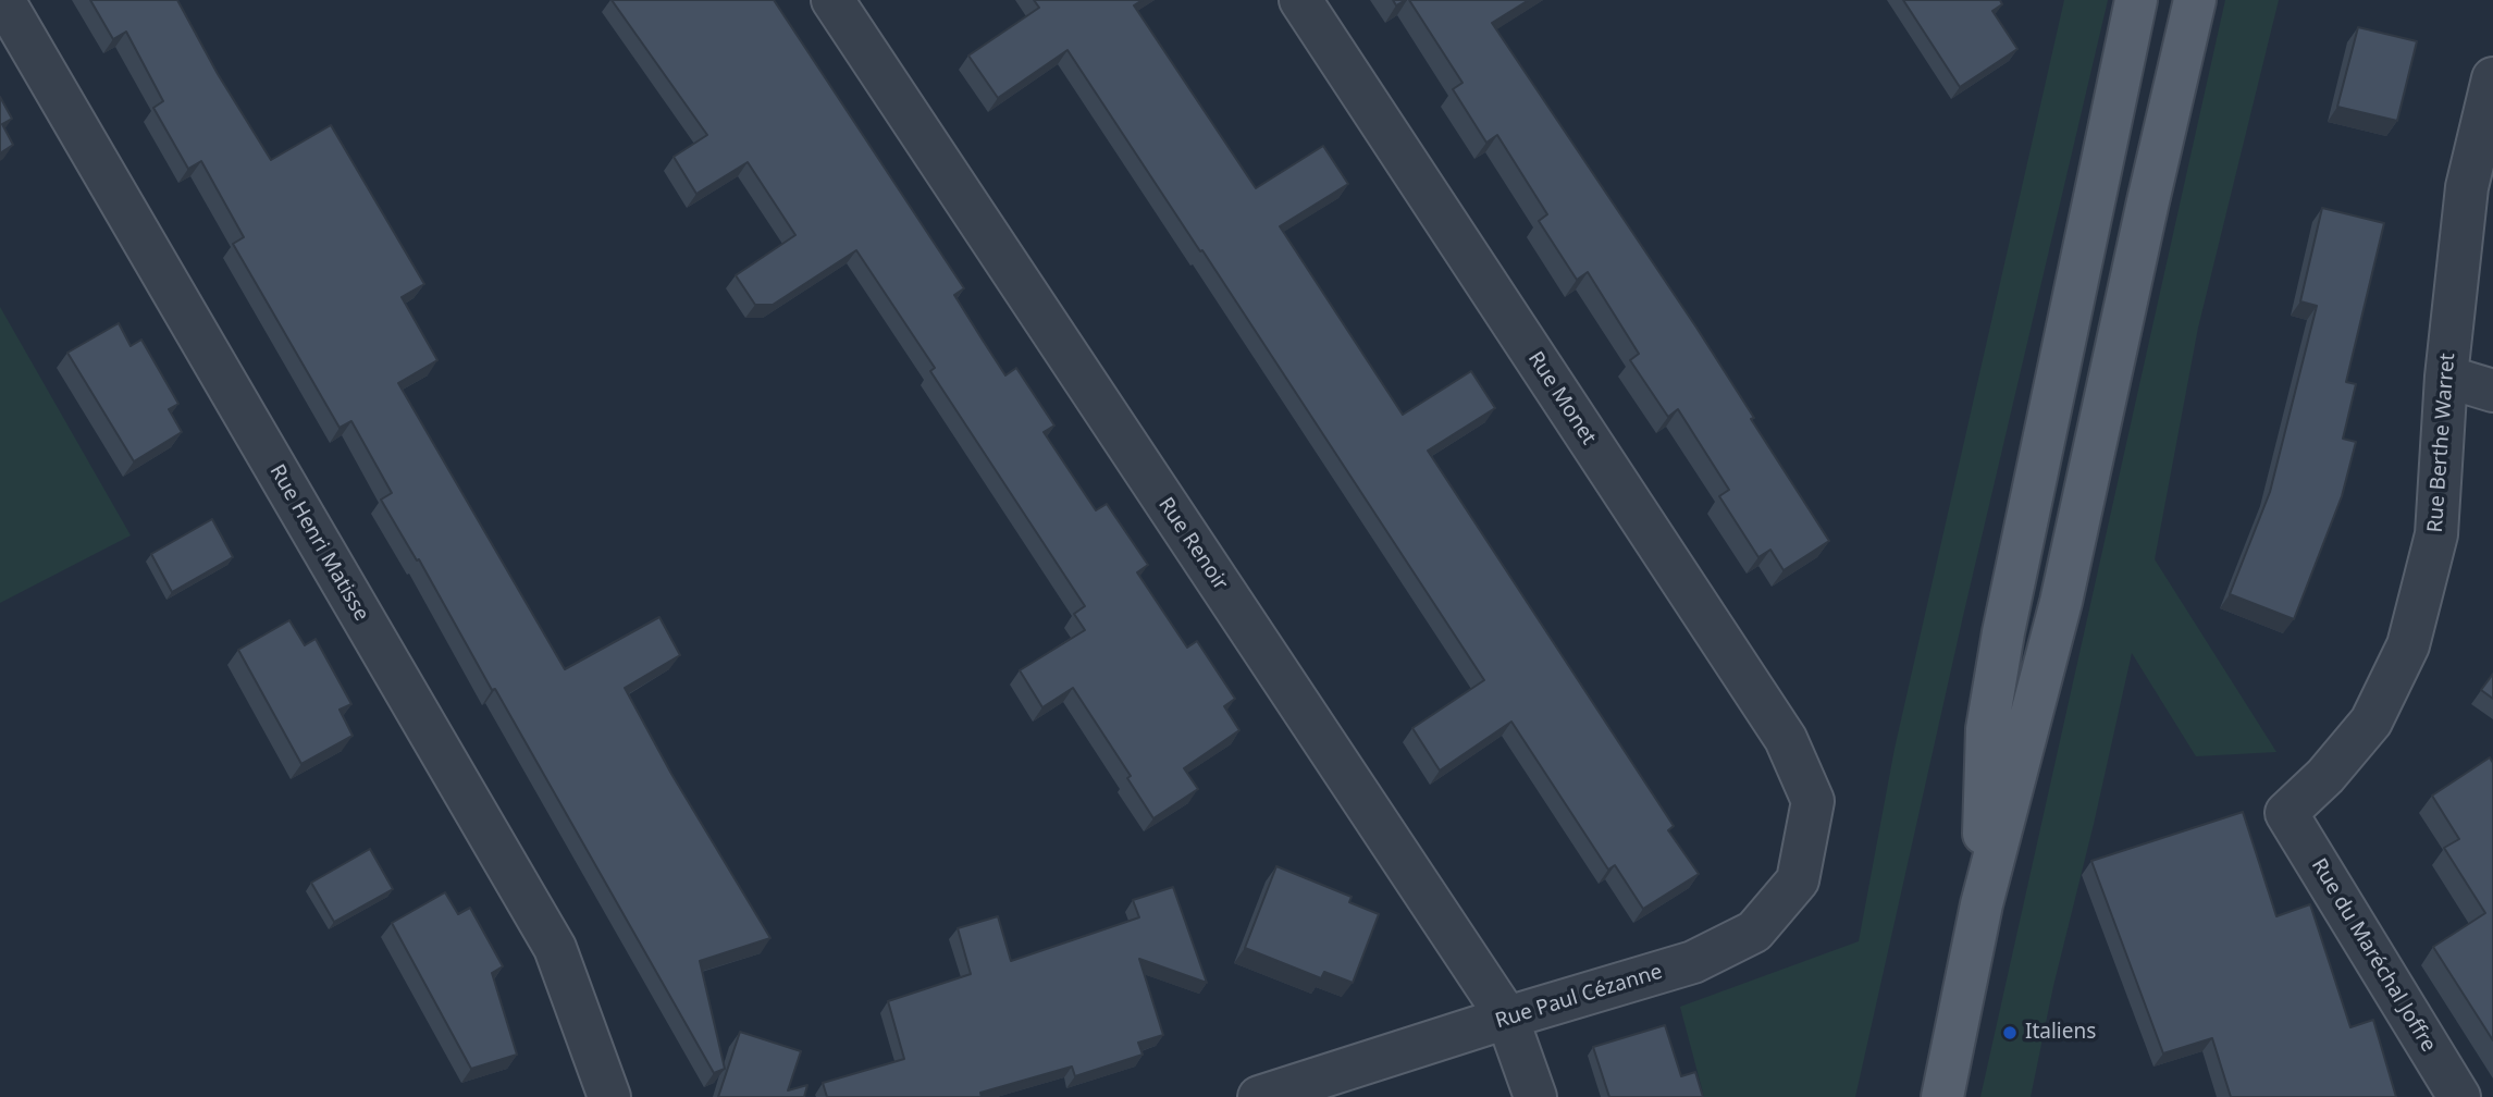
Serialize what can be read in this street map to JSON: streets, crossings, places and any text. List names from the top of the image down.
{
  "streets": {
    "street": [
      "Rue Monet",
      "Rue Berthe Warret",
      "Rue Henri Matisse",
      "Rue Renoir",
      "Rue du Maréchal Joffre",
      "Rue Paul Cézanne"
    ]
  },
  "crossings": [
    ["Rue Monet", "Rue Paul Cézanne"],
    ["Rue Berthe Warret", "Rue du Maréchal Joffre"],
    ["Rue Renoir", "Rue Paul Cézanne"]
  ],
  "places": ["Italiens"]
}
